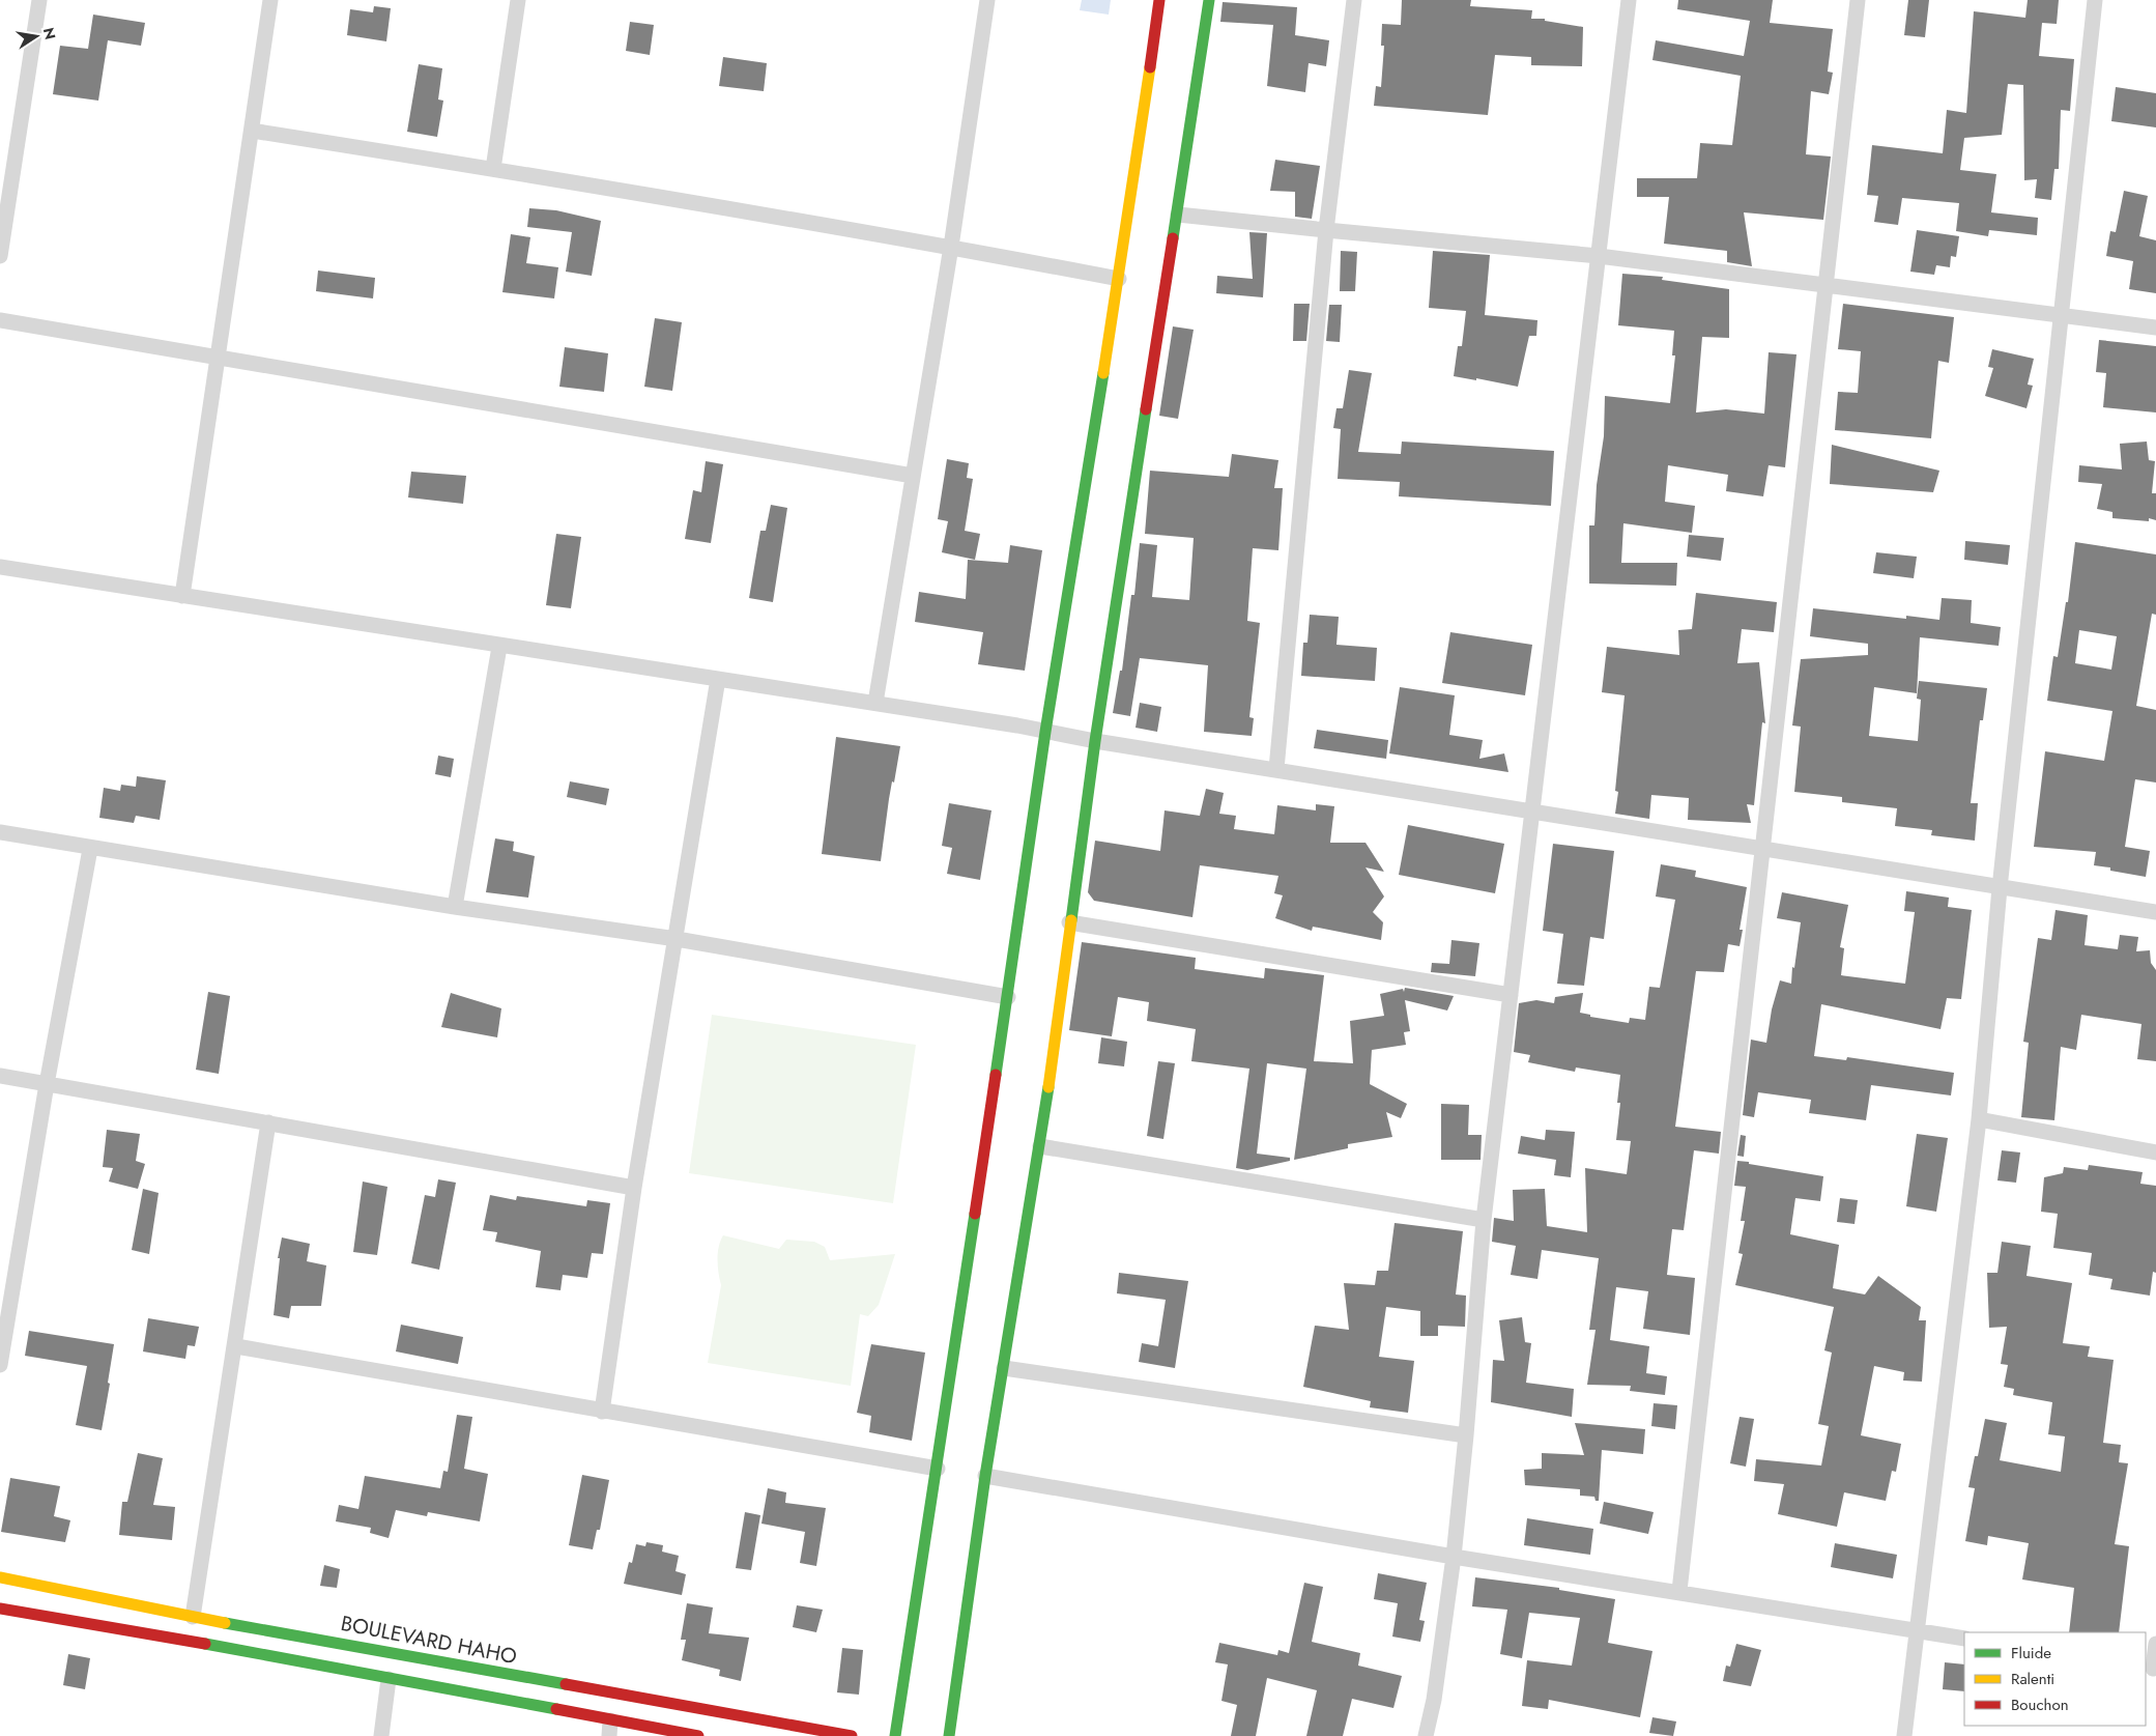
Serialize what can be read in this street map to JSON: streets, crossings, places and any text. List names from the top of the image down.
{
  "streets": {
    "main road": ["BOULEVARD HAHO"]
  },
  "legend": ["Fluide", "Ralenti", "Bouchon"],
  "north": "right"
}
